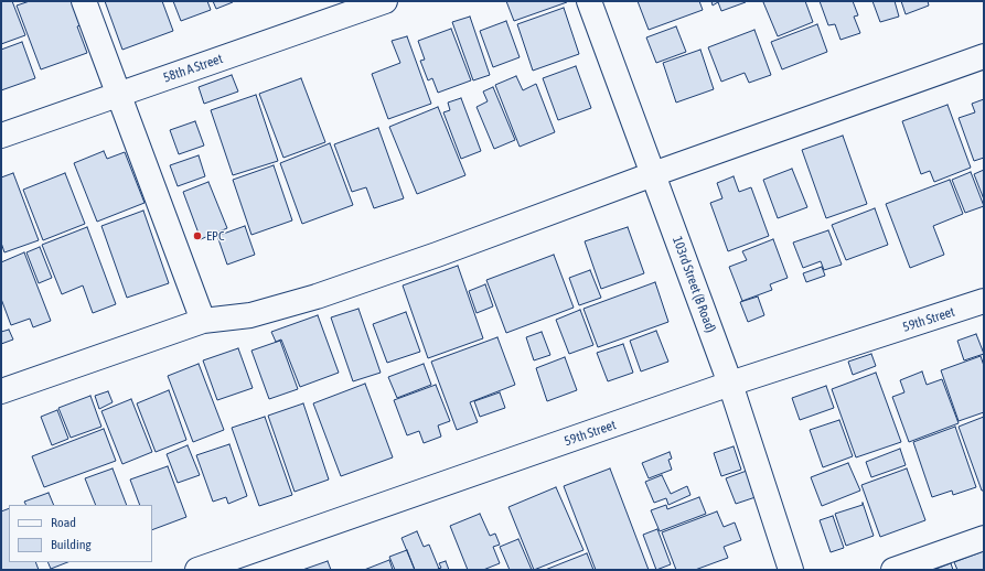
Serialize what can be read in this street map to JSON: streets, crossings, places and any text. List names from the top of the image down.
{
  "streets": {
    "street": ["58th A Street", "103rd Street (B Road)", "59th Street"]
  },
  "crossings": [
    ["103rd Street (B Road)", "59th Street"]
  ],
  "places": ["EPC"],
  "legend": ["Road", "Building"]
}
